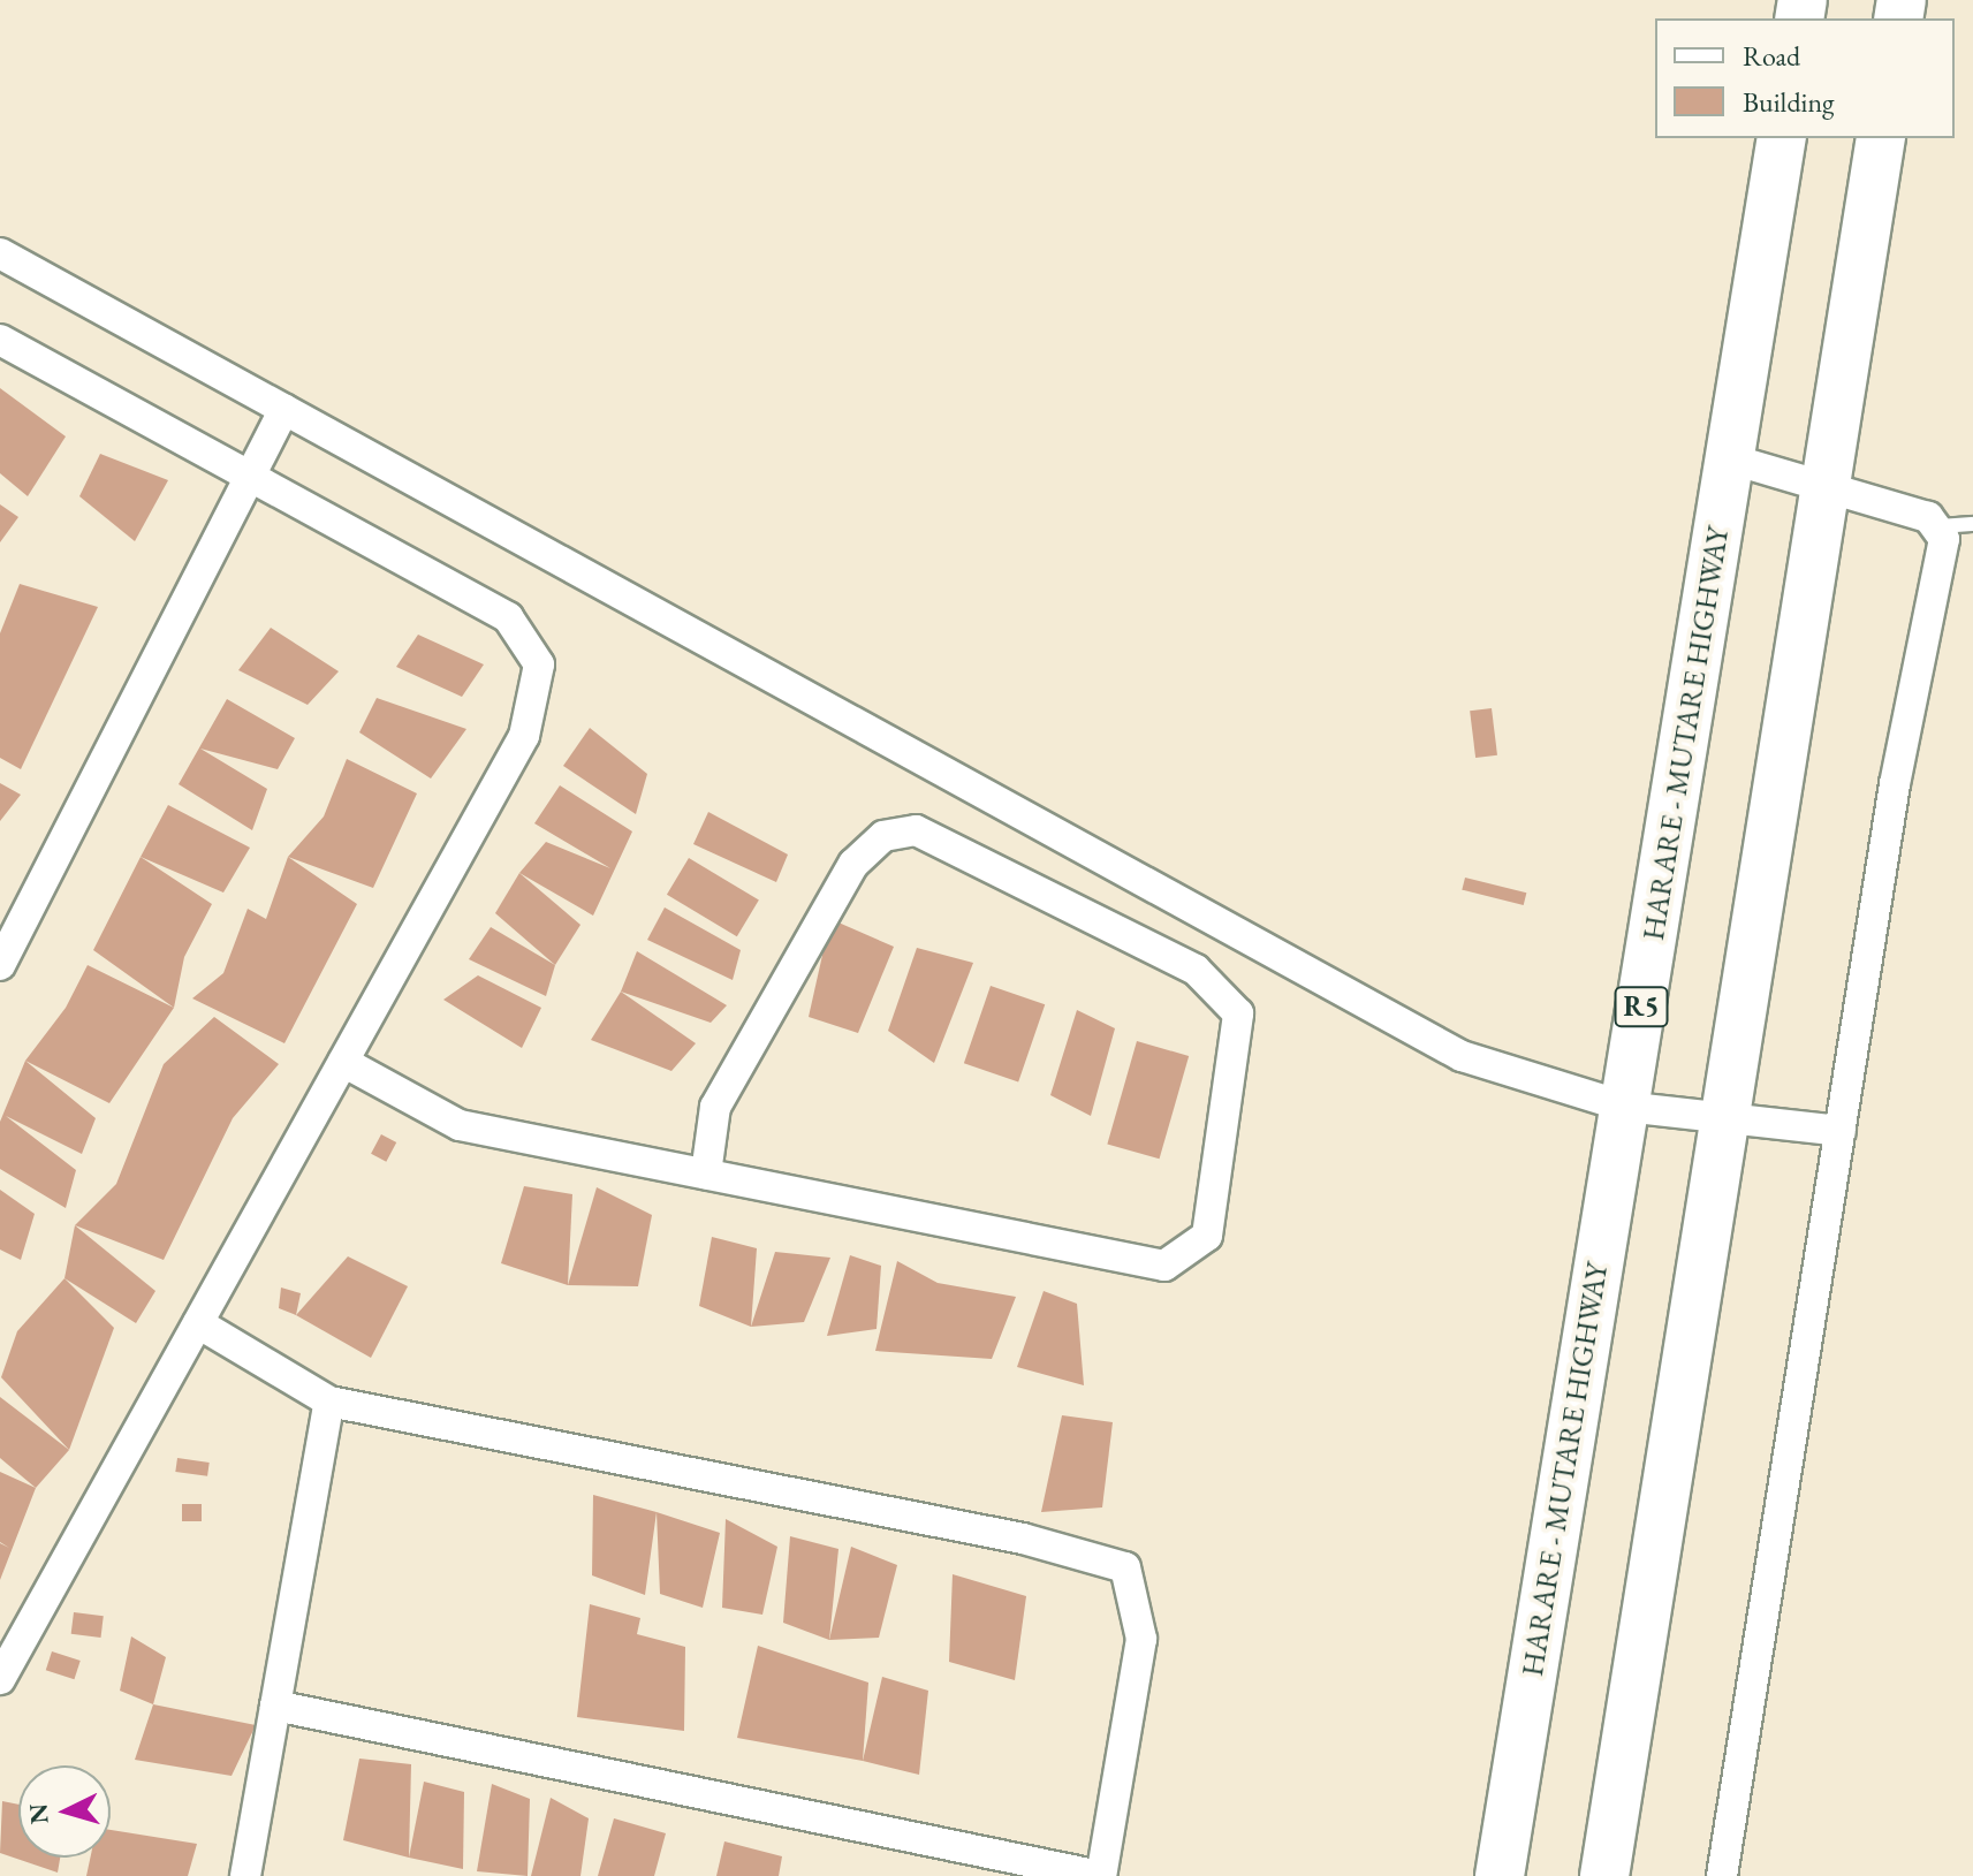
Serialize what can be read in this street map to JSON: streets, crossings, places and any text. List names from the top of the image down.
{
  "streets": {
    "highway": ["HARARE - MUTARE HIGHWAY", "R5"]
  },
  "legend": ["Road", "Building"],
  "north": "left"
}
